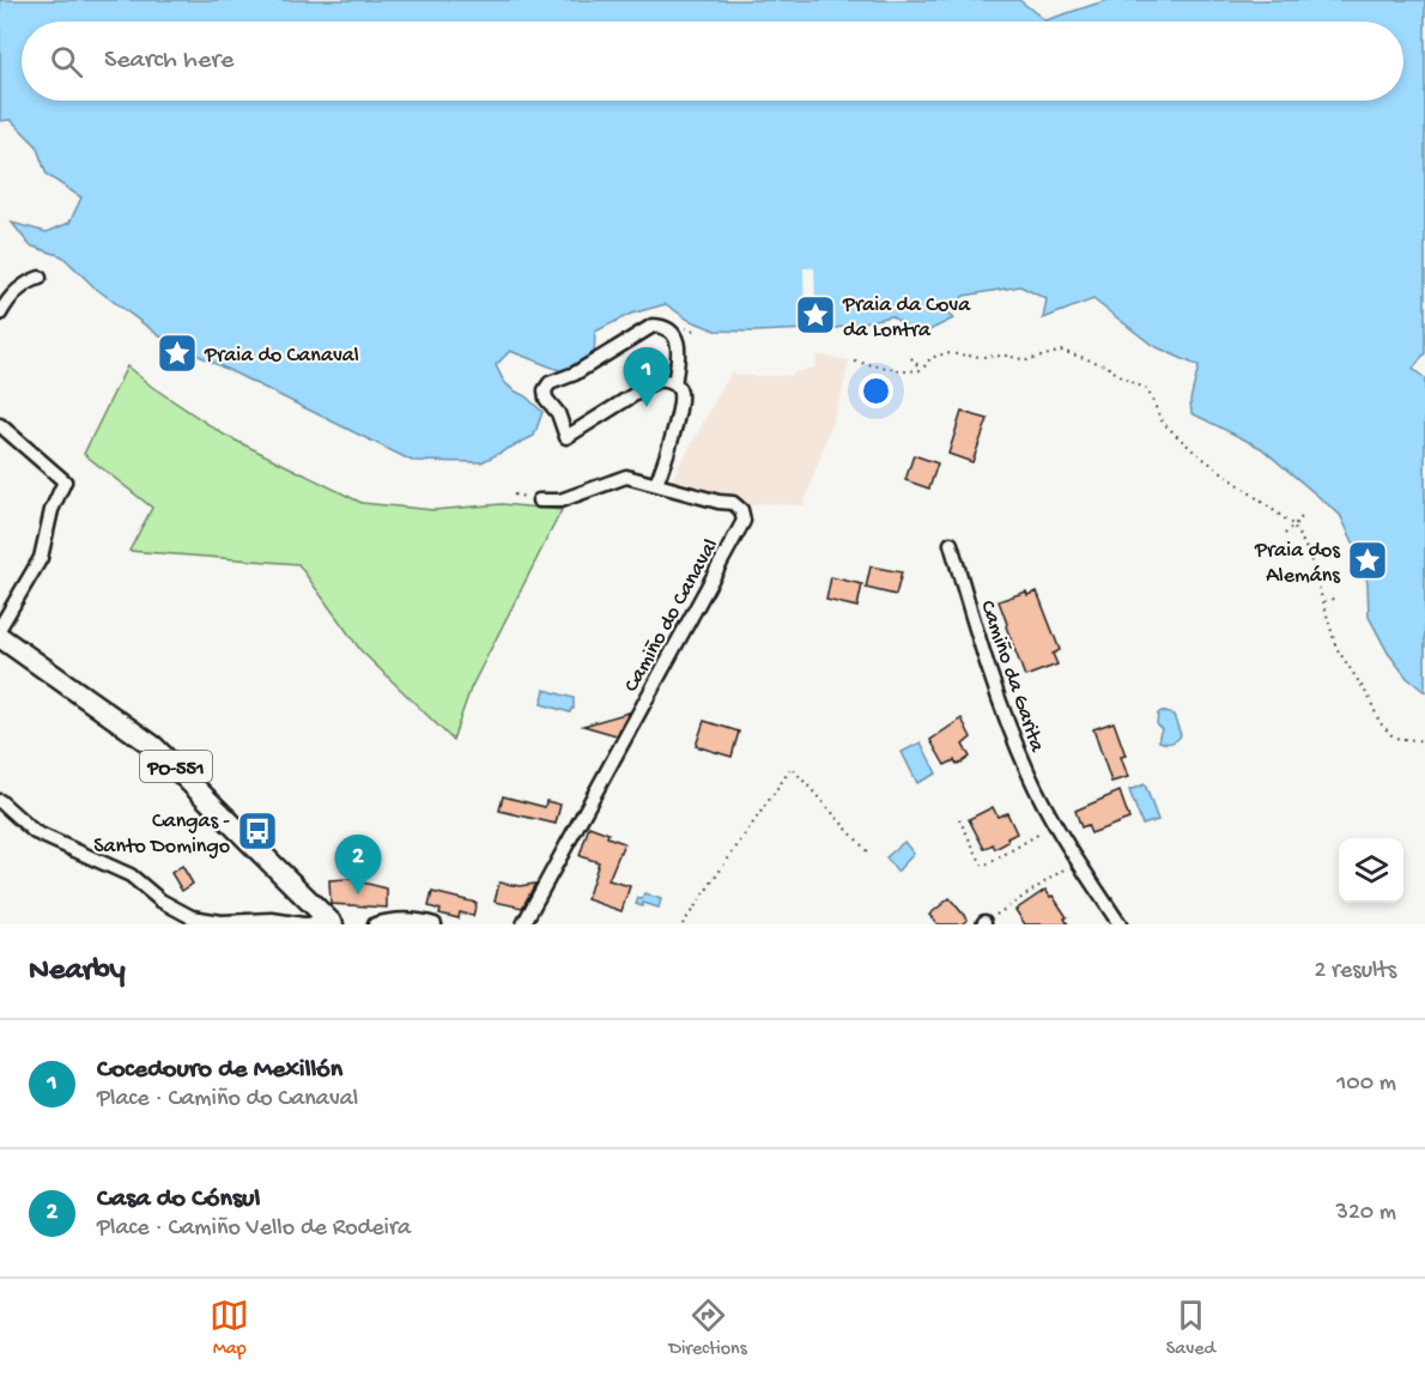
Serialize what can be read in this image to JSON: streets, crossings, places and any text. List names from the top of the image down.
{
  "streets": {
    "main road": ["PO-551"],
    "street": ["Camiño do Canaval", "Camiño da Garita"]
  },
  "places": {
    "place": ["Praia da Cova da Lontra", "Praia do Canaval", "Praia dos Alemáns"],
    "bus stop": ["Cangas - Santo Domingo"]
  },
  "page": {
    "search": "Search here",
    "pins": ["1", "2"],
    "heading": ["Nearby", "2 results"],
    "list": [
      {
        "mark": "1",
        "name": "Cocedouro de Mexillón",
        "note": "Place · Camiño do Canaval",
        "value": "100 m"
      },
      {
        "mark": "2",
        "name": "Casa do Cónsul",
        "note": "Place · Camiño Vello de Rodeira",
        "value": "320 m"
      }
    ],
    "nav": ["Map", "Directions", "Saved"]
  }
}
